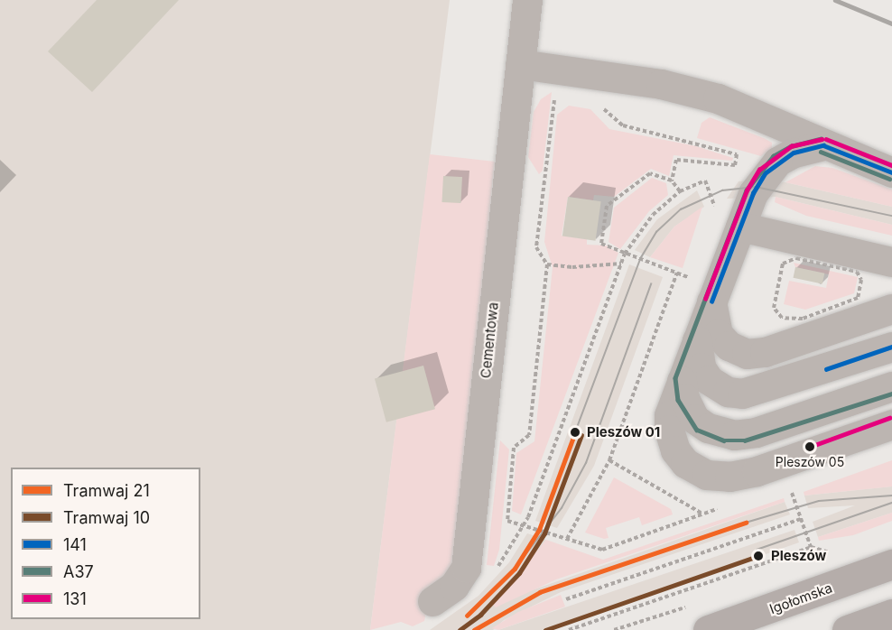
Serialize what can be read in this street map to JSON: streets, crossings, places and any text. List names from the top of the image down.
{
  "streets": {
    "main road": ["Igołomska"],
    "lane": ["Cementowa"]
  },
  "places": ["Pleszów 01", "Pleszów 05", "Pleszów"],
  "lines": [
    "transit line A37",
    "transit line 131",
    "transit line 141",
    "tram line 21",
    "tram line 10"
  ],
  "legend": [
    "Tramwaj 21",
    "Tramwaj 10",
    "141",
    "A37",
    "131"
  ]
}
